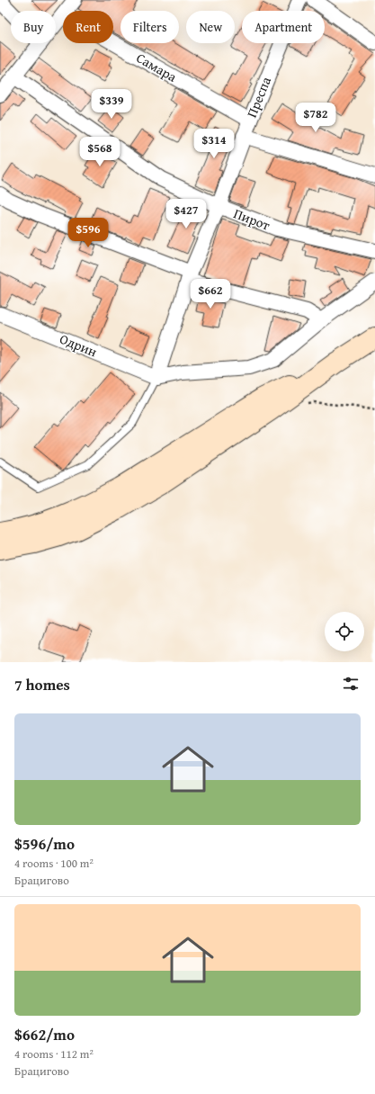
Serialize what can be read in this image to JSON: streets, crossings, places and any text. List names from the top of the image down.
{
  "streets": {
    "street": [
      "Самара",
      "Преспа",
      "Пирот",
      "Одрин"
    ]
  },
  "crossings": [
    ["Самара", "Преспа"],
    ["Преспа", "Пирот"],
    ["Преспа", "Одрин"]
  ],
  "page": {
    "chip": [
      "Buy",
      "Rent",
      "Filters",
      "New",
      "Apartment"
    ],
    "price": [
      "$339",
      "$782",
      "$314",
      "$568",
      "$427",
      "$596",
      "$662"
    ],
    "heading": "7 homes",
    "list": [
      {
        "name": "$596/mo",
        "note": "4 rooms · 100 m² · Брацигово"
      },
      {
        "name": "$662/mo",
        "note": "4 rooms · 112 m² · Брацигово"
      }
    ]
  }
}
